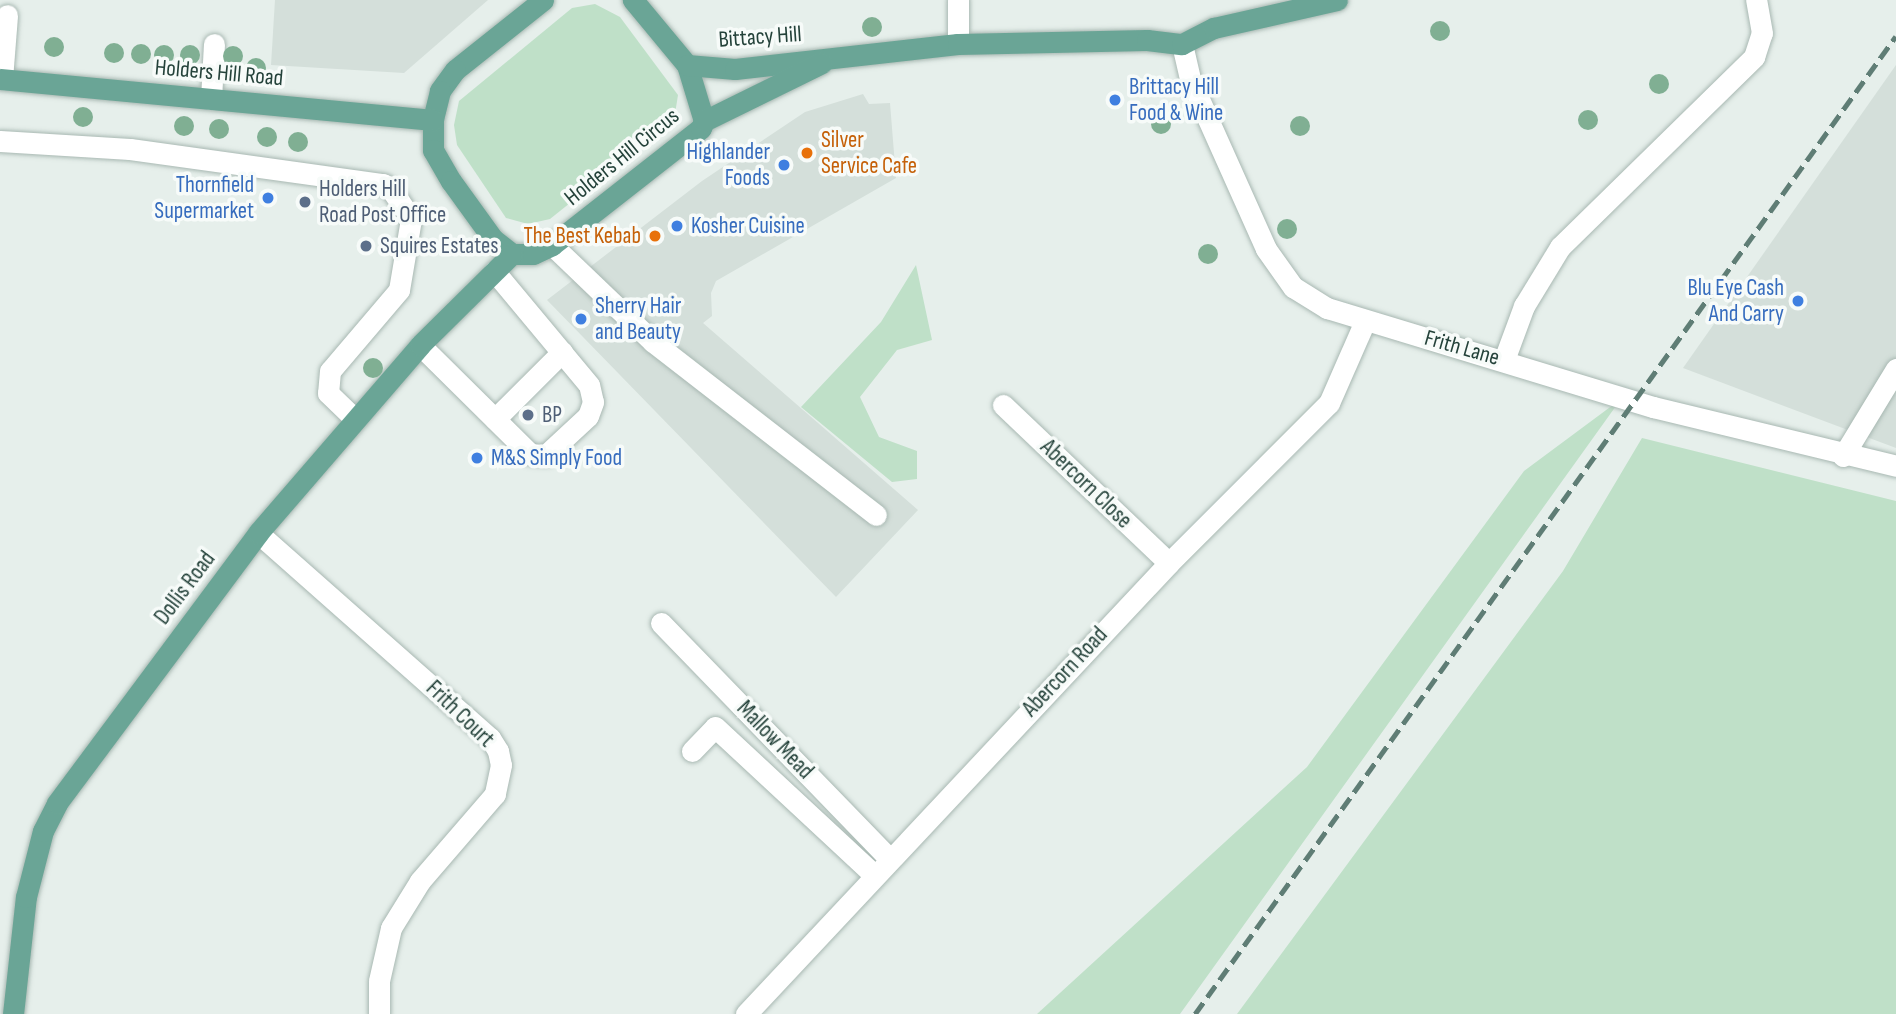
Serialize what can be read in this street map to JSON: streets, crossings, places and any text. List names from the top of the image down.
{
  "streets": {
    "main road": [
      "Bittacy Hill",
      "Holders Hill Road",
      "Holders Hill Circus",
      "Dollis Road"
    ],
    "street": [
      "Frith Lane",
      "Abercorn Close",
      "Abercorn Road",
      "Frith Court",
      "Mallow Mead"
    ]
  },
  "crossings": [
    ["Bittacy Hill", "Holders Hill Circus"],
    ["Bittacy Hill", "Frith Lane"],
    ["Holders Hill Circus", "Dollis Road"],
    ["Frith Lane", "Abercorn Road"],
    ["Abercorn Close", "Abercorn Road"],
    ["Dollis Road", "Frith Court"],
    ["Abercorn Road", "Mallow Mead"]
  ],
  "places": [
    "Brittacy Hill Food & Wine",
    "Silver Service Cafe",
    "Highlander Foods",
    "Thornfield Supermarket",
    "Holders Hill Road Post Office",
    "Kosher Cuisine",
    "The Best Kebab",
    "Squires Estates",
    "Blu Eye Cash And Carry",
    "Sherry Hair and Beauty",
    "BP",
    "M&S Simply Food"
  ]
}
